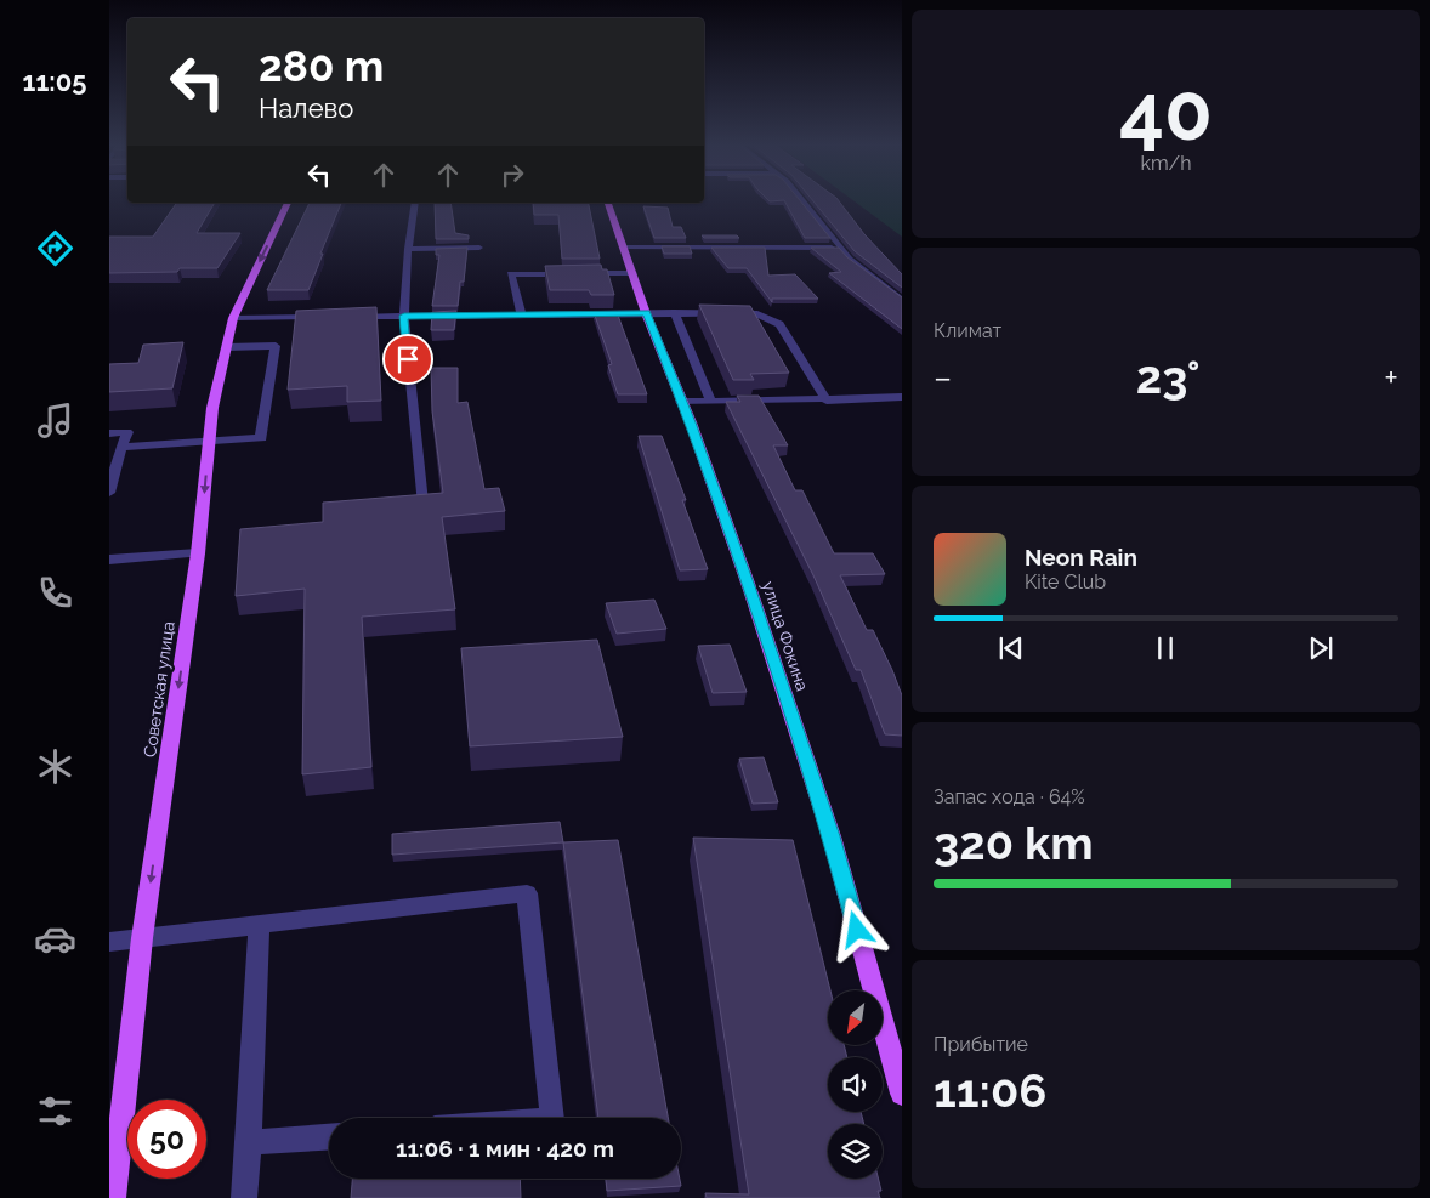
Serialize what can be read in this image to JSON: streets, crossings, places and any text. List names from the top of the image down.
{
  "streets": {
    "main road": ["улица Фокина", "Советская улица"]
  },
  "one_way": ["Советская улица"],
  "north": "bottom left",
  "page": {
    "tabs": "11:05",
    "tile": [
      ["40", "km/h"],
      "Климат",
      ["Запас хода · 64%", "320 km"],
      ["Прибытие", "11:06"]
    ],
    "turn": ["280 m", "Налево"],
    "heat": ["−", "23°", "+"],
    "song": ["Neon Rain", "Kite Club"],
    "limit": "50",
    "trip": "11:06 · 1 мин · 420 m"
  }
}
